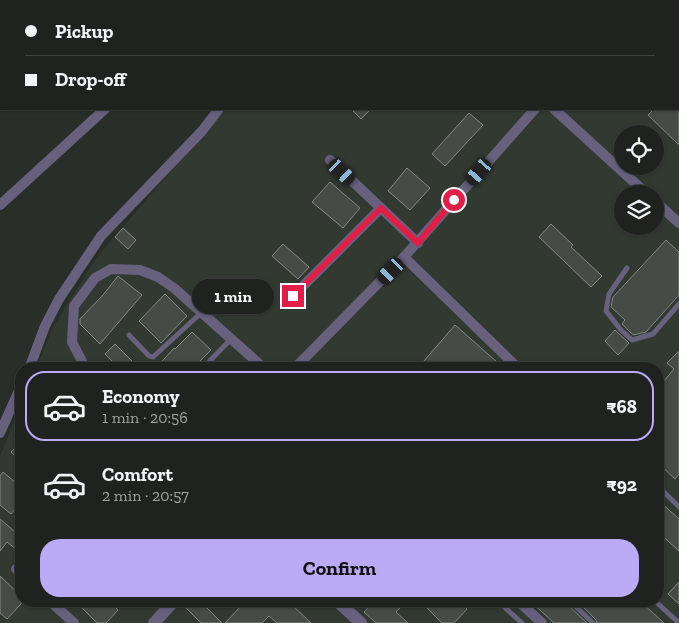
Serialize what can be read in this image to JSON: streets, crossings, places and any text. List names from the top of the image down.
{
  "page": {
    "banner": ["Pickup", "Drop-off"],
    "bubble": "1 min",
    "list": [
      {
        "name": "Economy",
        "note": "1 min · 20:56",
        "value": "₹68"
      },
      {
        "name": "Comfort",
        "note": "2 min · 20:57",
        "value": "₹92"
      }
    ],
    "buttons": "Confirm"
  }
}
